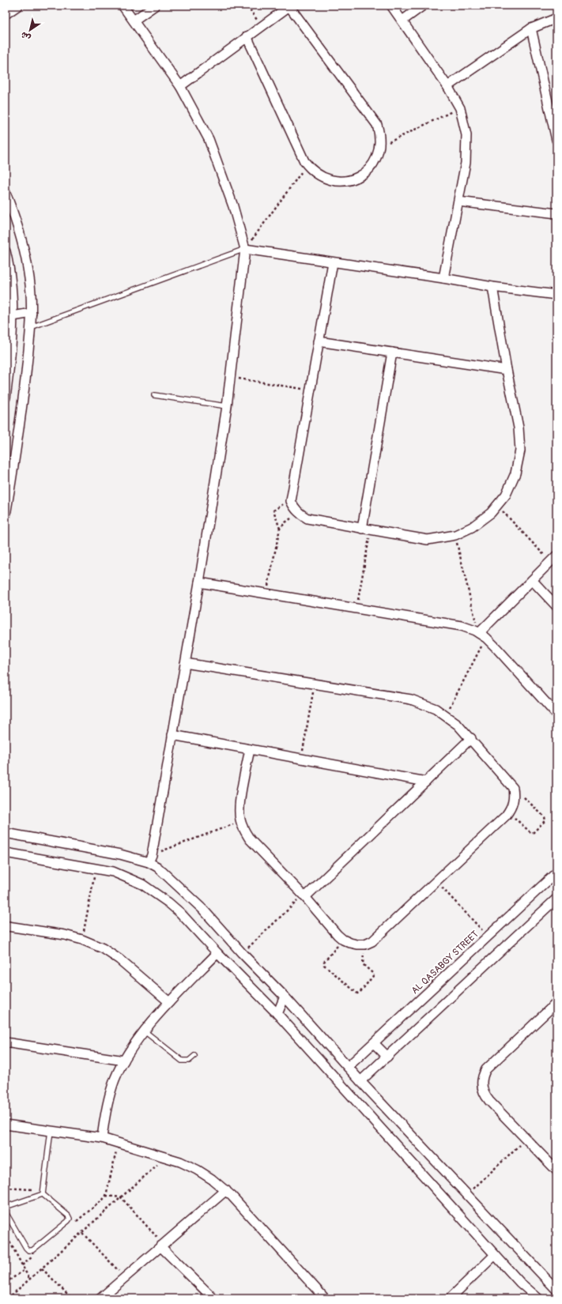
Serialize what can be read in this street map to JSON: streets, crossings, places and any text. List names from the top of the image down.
{
  "streets": {
    "street": ["AL QASABGY STREET"]
  },
  "north": "bottom left"
}
